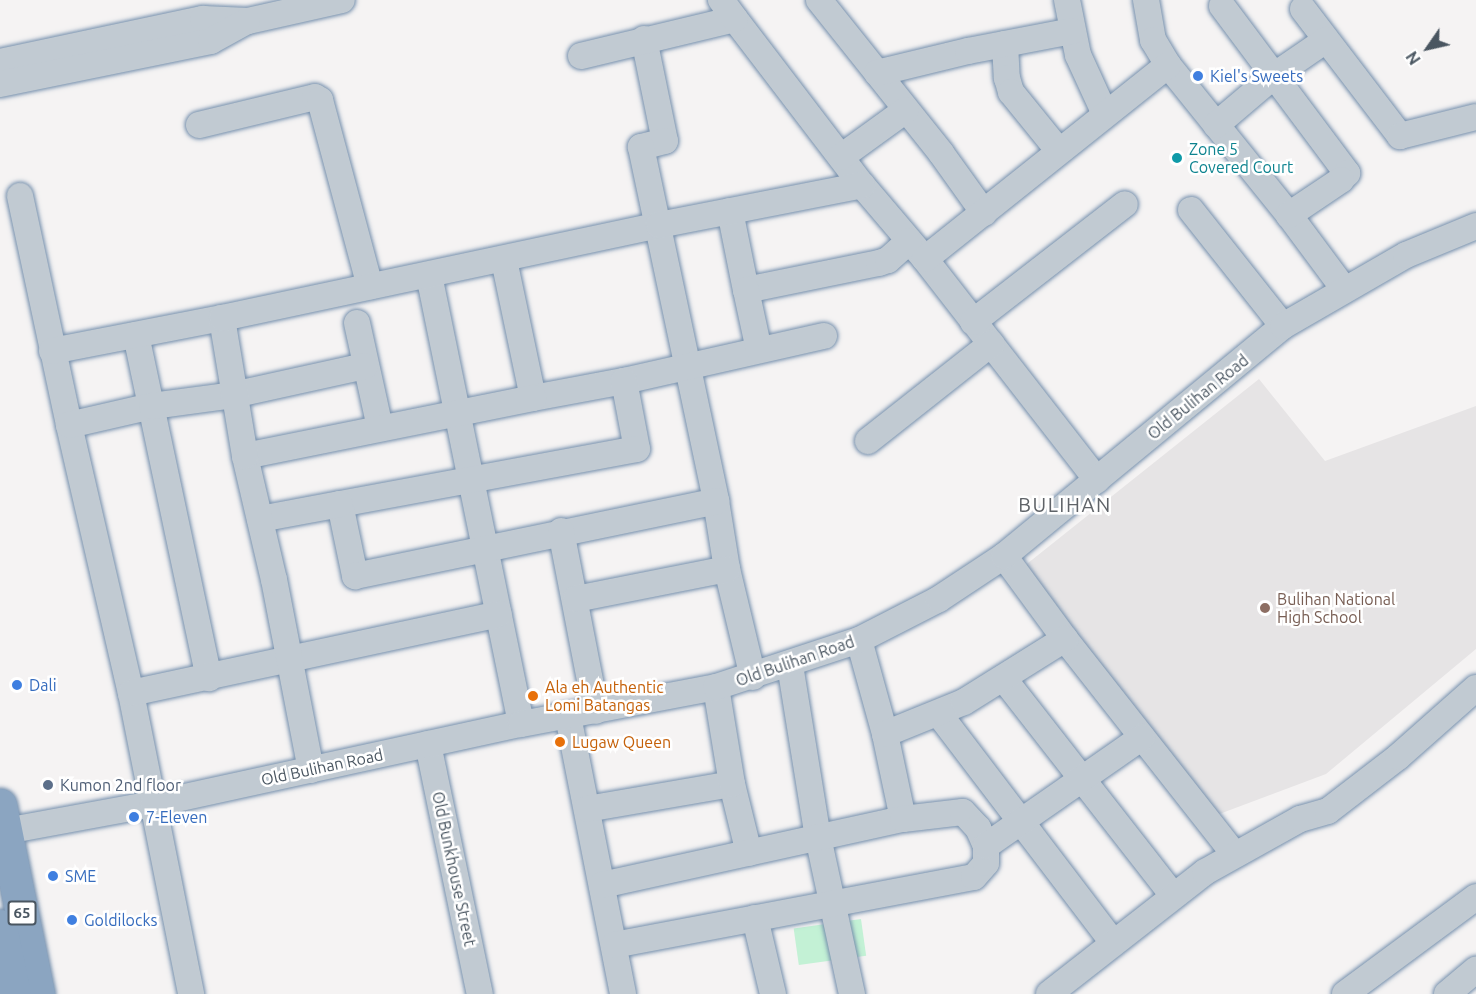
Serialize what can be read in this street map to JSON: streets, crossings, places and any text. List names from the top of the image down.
{
  "streets": {
    "highway": ["65"],
    "street": ["Old Bulihan Road", "Old Bunkhouse Street"]
  },
  "crossings": [
    ["Old Bulihan Road", "Old Bunkhouse Street"],
    ["Old Bulihan Road", "65"]
  ],
  "districts": ["BULIHAN"],
  "places": [
    "Kiel's Sweets",
    "Zone 5 Covered Court",
    "Bulihan National High School",
    "Dali",
    "Ala eh Authentic Lomi Batangas",
    "Lugaw Queen",
    "Kumon 2nd floor",
    "7-Eleven",
    "SME",
    "Goldilocks"
  ],
  "north": "bottom left"
}
